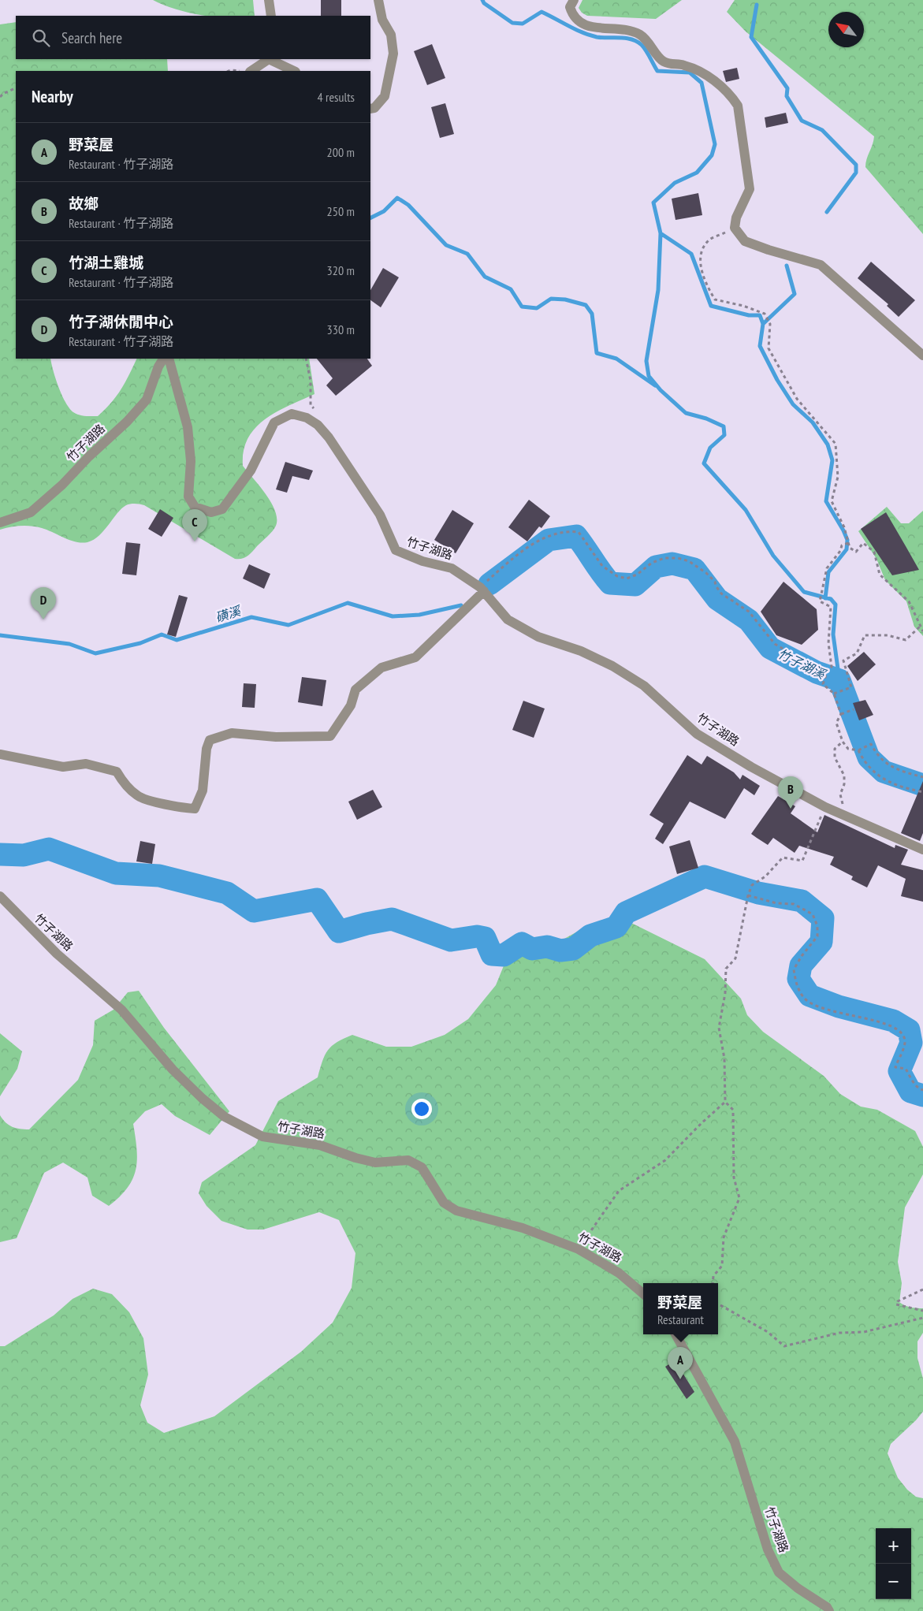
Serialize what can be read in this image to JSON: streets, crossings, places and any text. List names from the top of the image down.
{
  "streets": {
    "street": ["竹子湖路"]
  },
  "water": ["磺溪", "竹子湖溪"],
  "north": "top left",
  "page": {
    "search": "Search here",
    "heading": ["Nearby", "4 results"],
    "list": [
      {
        "mark": "A",
        "name": "野菜屋",
        "note": "Restaurant · 竹子湖路",
        "value": "200 m"
      },
      {
        "mark": "B",
        "name": "故鄉",
        "note": "Restaurant · 竹子湖路",
        "value": "250 m"
      },
      {
        "mark": "C",
        "name": "竹湖土雞城",
        "note": "Restaurant · 竹子湖路",
        "value": "320 m"
      },
      {
        "mark": "D",
        "name": "竹子湖休閒中心",
        "note": "Restaurant · 竹子湖路",
        "value": "330 m"
      }
    ],
    "pins": [
      "C",
      "D",
      "B",
      "A"
    ],
    "popup": ["野菜屋", "Restaurant"],
    "map_buttons": ["+", "−"]
  }
}
